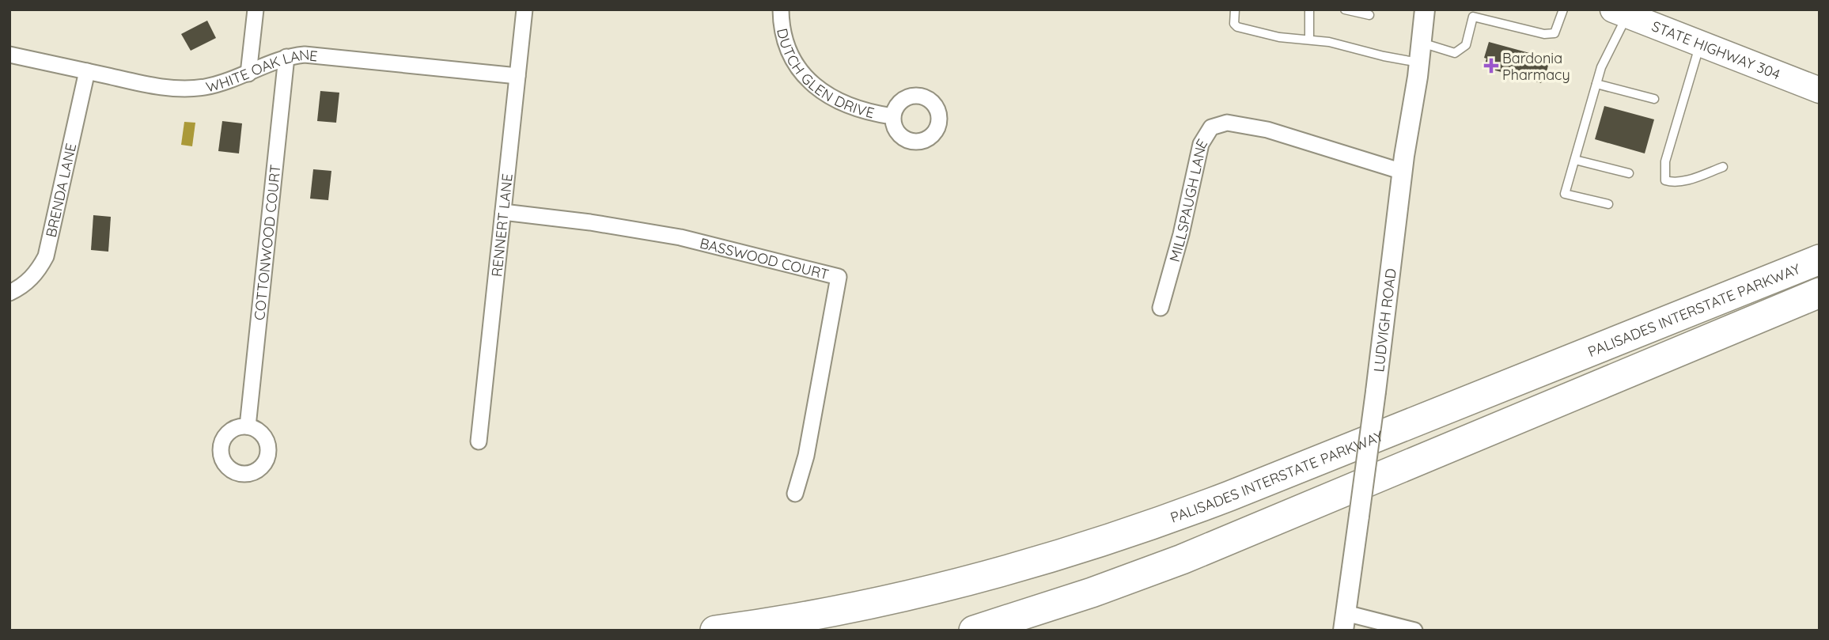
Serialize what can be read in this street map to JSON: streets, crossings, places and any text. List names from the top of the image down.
{
  "streets": {
    "highway": ["PALISADES INTERSTATE PARKWAY"],
    "main road": ["STATE HIGHWAY 304"],
    "street": [
      "DUTCH GLEN DRIVE",
      "WHITE OAK LANE",
      "BRENDA LANE",
      "MILLSPAUGH LANE",
      "RENNERT LANE",
      "COTTONWOOD COURT",
      "BASSWOOD COURT",
      "LUDVIGH ROAD"
    ]
  },
  "crossings": [
    ["WHITE OAK LANE", "BRENDA LANE"],
    ["WHITE OAK LANE", "RENNERT LANE"],
    ["WHITE OAK LANE", "COTTONWOOD COURT"],
    ["MILLSPAUGH LANE", "LUDVIGH ROAD"],
    ["RENNERT LANE", "BASSWOOD COURT"]
  ],
  "places": {
    "health": ["Bardonia Pharmacy"]
  }
}
